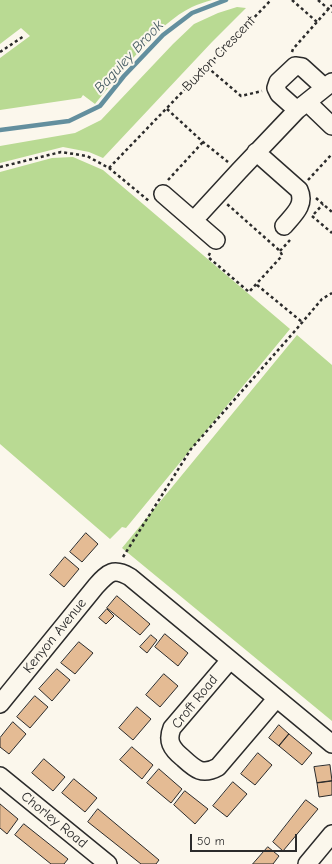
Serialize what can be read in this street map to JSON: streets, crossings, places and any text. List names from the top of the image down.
{
  "streets": {
    "street": ["Kenyon Avenue", "Croft Road", "Chorley Road"],
    "path": ["Buxton Crescent"]
  },
  "water": ["Baguley Brook"],
  "scale_bar": "50 m"
}
